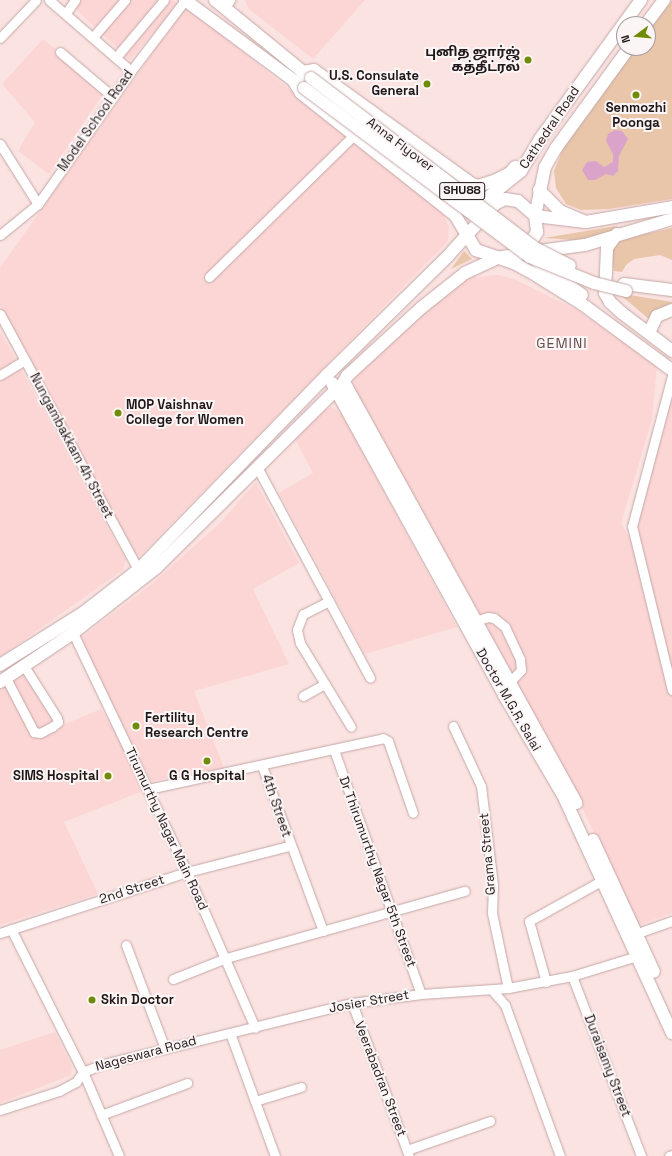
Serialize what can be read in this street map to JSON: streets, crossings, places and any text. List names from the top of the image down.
{
  "streets": {
    "main road": [
      "Cathedral Road",
      "Anna Flyover",
      "SHU88",
      "Doctor M.G.R. Salai"
    ],
    "street": [
      "Model School Road",
      "Nungambakkam 4h Street",
      "4th Street",
      "Tirumurthy Nagar Main Road",
      "Grama Street",
      "Dr Thirumurthy Nagar 5th Street",
      "2nd Street",
      "Josier Street",
      "Nageswara Road",
      "Duraisamy Street",
      "Veerabadran Street"
    ]
  },
  "crossings": [
    ["Model School Road", "SHU88"],
    ["Cathedral Road", "Anna Flyover"],
    ["Anna Flyover", "SHU88"],
    ["Doctor M.G.R. Salai", "Josier Street"],
    ["4th Street", "2nd Street"],
    ["Tirumurthy Nagar Main Road", "2nd Street"],
    ["Tirumurthy Nagar Main Road", "Josier Street"],
    ["Grama Street", "Josier Street"],
    ["Dr Thirumurthy Nagar 5th Street", "Josier Street"],
    ["Josier Street", "Nageswara Road"],
    ["Josier Street", "Duraisamy Street"],
    ["Josier Street", "Veerabadran Street"]
  ],
  "districts": ["GEMINI"],
  "places": [
    "புனித ஜார்ஜ் கத்தீட்ரல்",
    "U.S. Consulate General",
    "Senmozhi Poonga",
    "MOP Vaishnav College for Women",
    "Fertility Research Centre",
    "G G Hospital",
    "SIMS Hospital",
    "Skin Doctor"
  ],
  "north": "left"
}
